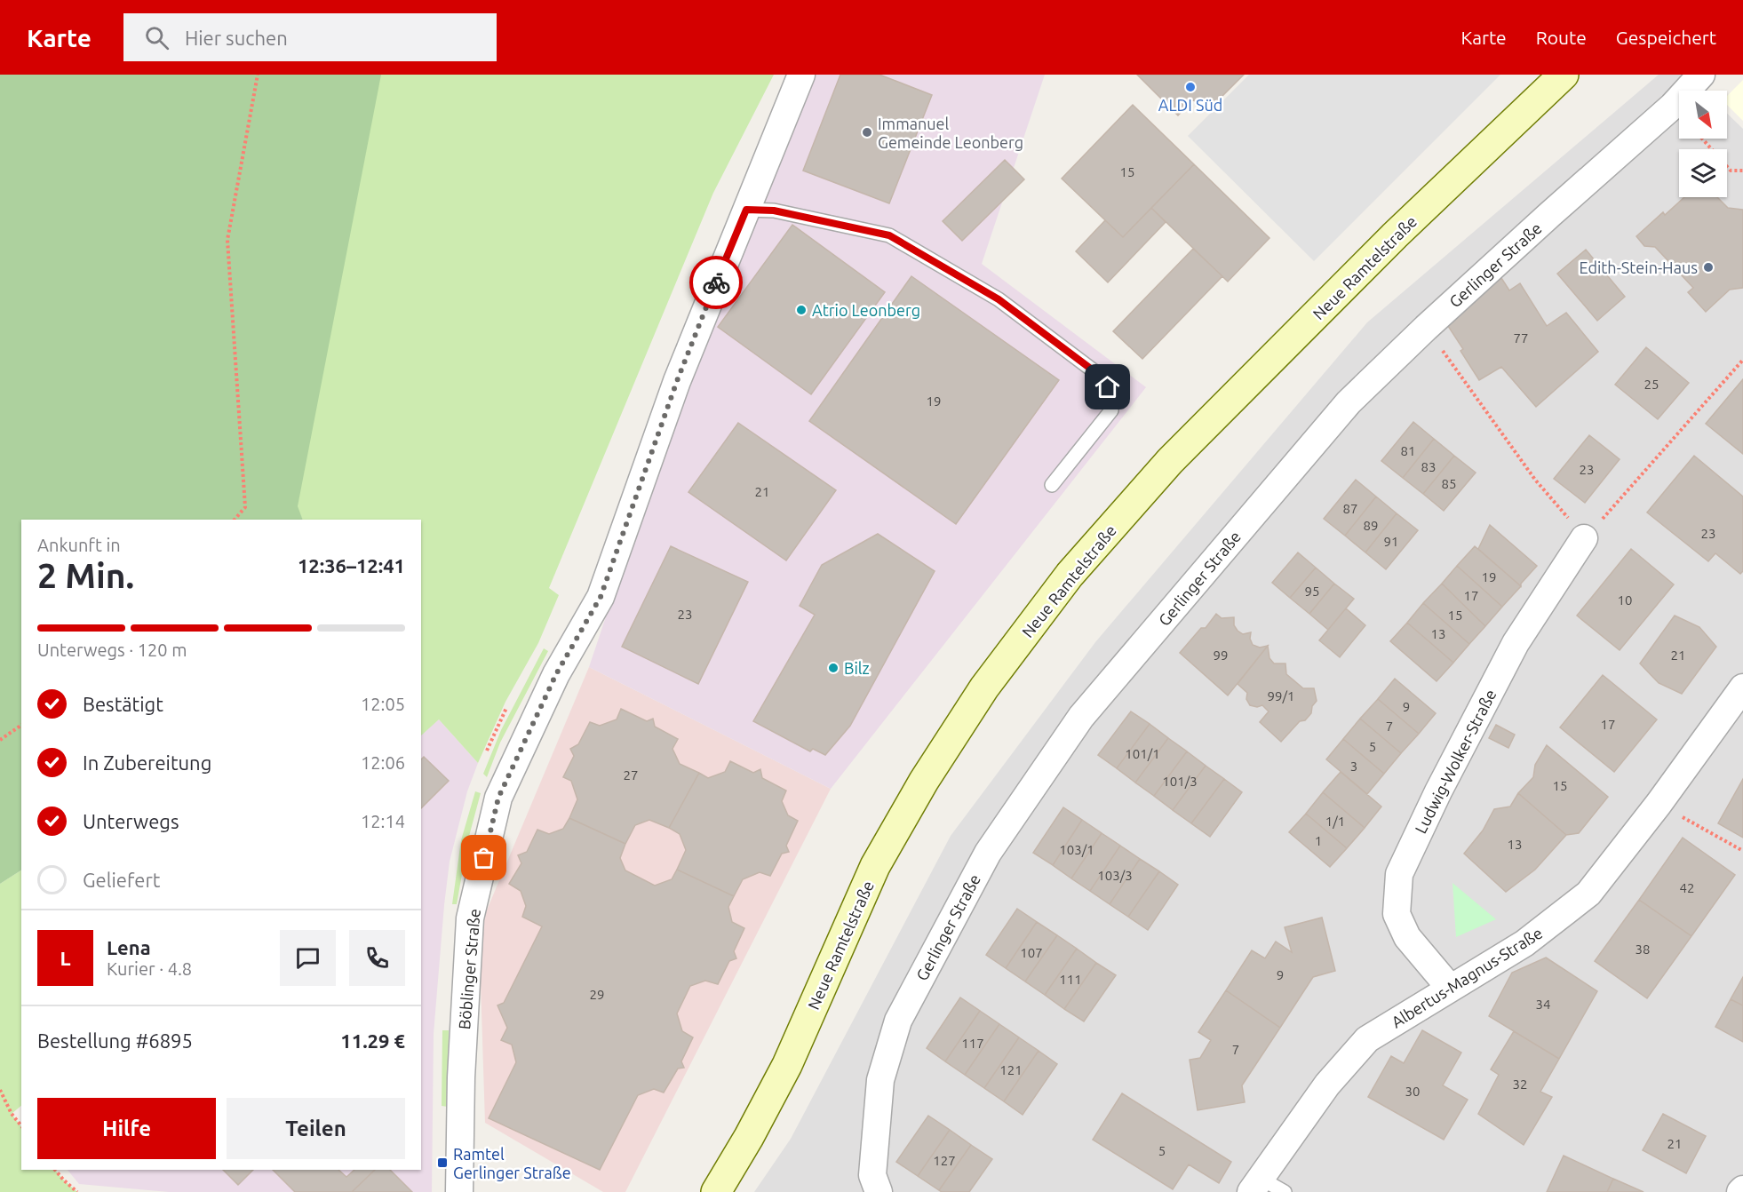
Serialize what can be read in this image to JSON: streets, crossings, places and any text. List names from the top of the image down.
{
  "streets": {
    "main road": ["Neue Ramtelstraße"],
    "street": [
      "Gerlinger Straße",
      "Ludwig-Wolker-Straße",
      "Böblinger Straße",
      "Albertus-Magnus-Straße"
    ]
  },
  "crossings": [
    ["Ludwig-Wolker-Straße", "Albertus-Magnus-Straße"]
  ],
  "places": {
    "other": [
      "ALDI Süd",
      "Immanuel Gemeinde Leonberg",
      "Edith-Stein-Haus",
      "Atrio Leonberg",
      "Bilz"
    ],
    "transit": ["Ramtel Gerlinger Straße"]
  },
  "house_numbers": [
    "15",
    "77",
    "25",
    "19",
    "81",
    "83",
    "23",
    "85",
    "21",
    "87",
    "89",
    "23",
    "91",
    "19",
    "95",
    "17",
    "10",
    "23",
    "15",
    "13",
    "99",
    "21",
    "99/1",
    "9",
    "17",
    "7",
    "5",
    "101/1",
    "3",
    "27",
    "101/3",
    "15",
    "1/1",
    "1",
    "13",
    "103/1",
    "103/3",
    "42",
    "38",
    "107",
    "9",
    "111",
    "29",
    "34",
    "117",
    "7",
    "121",
    "32",
    "30",
    "21",
    "5",
    "127"
  ],
  "north": "bottom right",
  "page": {
    "header": "Karte",
    "search": "Hier suchen",
    "nav": ["Karte", "Route", "Gespeichert"],
    "heading": ["2 Min.", "Ankunft in", "12:36–12:41"],
    "panel": [
      "Lena",
      "Kurier · 4.8",
      "Bestellung #6895",
      "11.29 €"
    ],
    "bar": "Unterwegs · 120 m",
    "list": [
      ["Bestätigt", "12:05"],
      ["In Zubereitung", "12:06"],
      ["Unterwegs", "12:14"],
      "Geliefert"
    ],
    "round": "L",
    "buttons": ["Hilfe", "Teilen"]
  }
}
